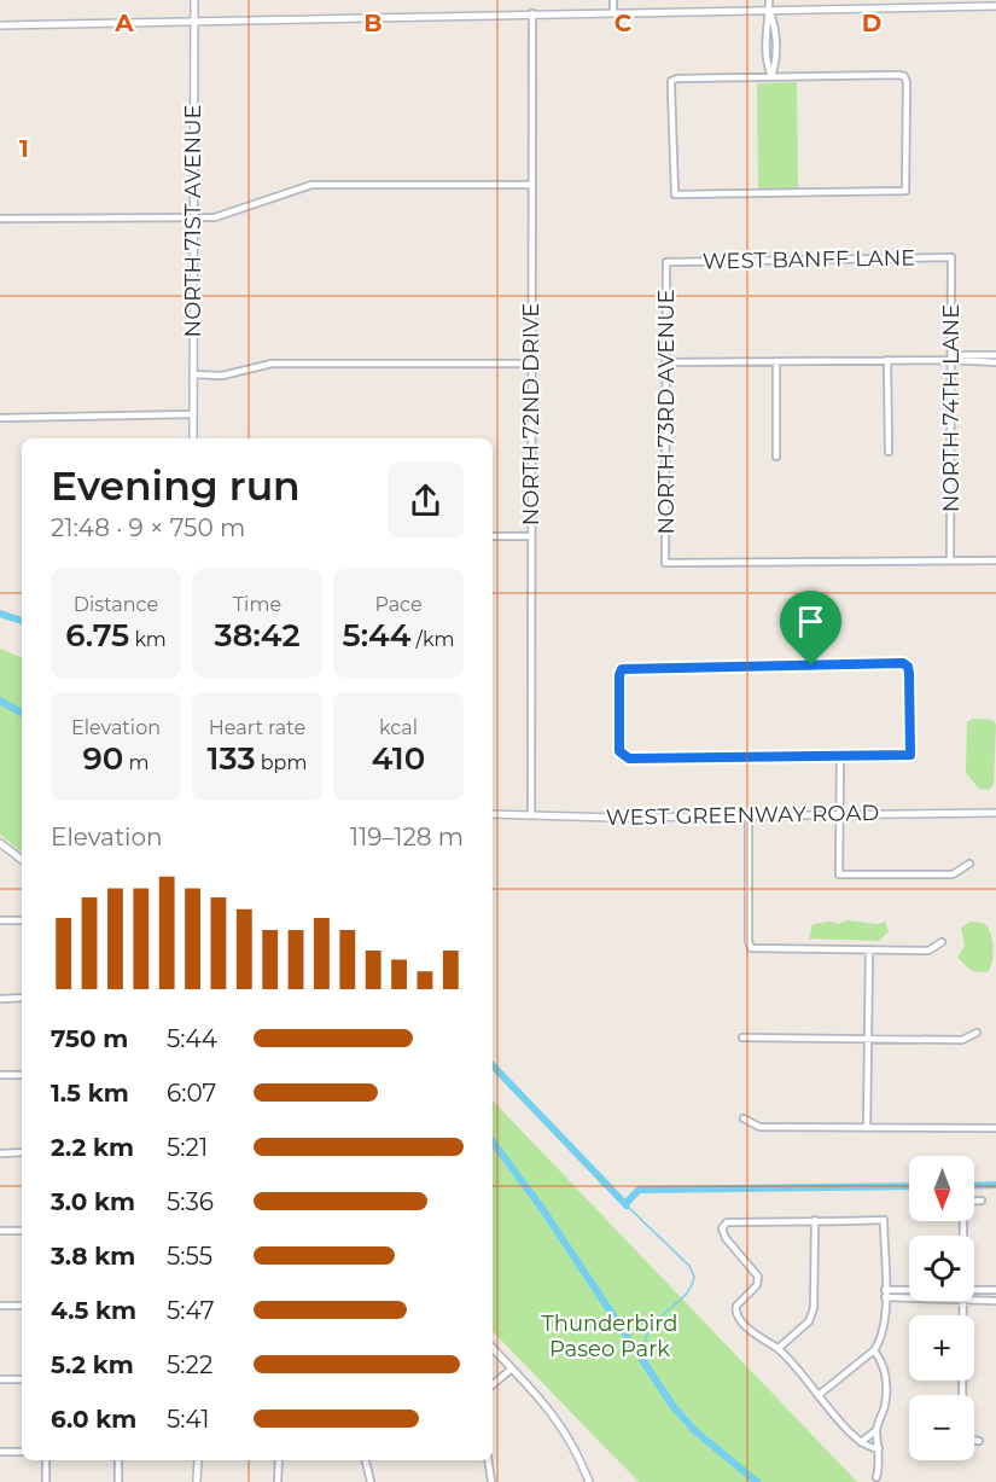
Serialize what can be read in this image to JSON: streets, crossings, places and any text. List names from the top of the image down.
{
  "streets": {
    "street": [
      "NORTH 71ST AVENUE",
      "WEST BANFF LANE",
      "NORTH 74TH LANE",
      "NORTH 73RD AVENUE",
      "NORTH 72ND DRIVE",
      "WEST GREENWAY ROAD"
    ]
  },
  "crossings": [
    ["WEST BANFF LANE", "NORTH 74TH LANE"],
    ["WEST BANFF LANE", "NORTH 73RD AVENUE"],
    ["NORTH 74TH LANE", "NORTH 73RD AVENUE"],
    ["NORTH 72ND DRIVE", "WEST GREENWAY ROAD"]
  ],
  "parks": ["Thunderbird Paseo Park"],
  "north": "bottom",
  "page": {
    "heading": ["Evening run", "21:48 · 9 × 750 m"],
    "stats": [
      ["Distance", "6.75 km"],
      ["Time", "38:42"],
      ["Pace", "5:44 /km"],
      ["Elevation", "90 m"],
      ["Heart rate", "133 bpm"],
      ["kcal", "410"]
    ],
    "chart": ["Elevation", "119–128 m"],
    "list": [
      {
        "name": "750 m",
        "note": "5:44"
      },
      {
        "name": "1.5 km",
        "note": "6:07"
      },
      {
        "name": "2.2 km",
        "note": "5:21"
      },
      {
        "name": "3.0 km",
        "note": "5:36"
      },
      {
        "name": "3.8 km",
        "note": "5:55"
      },
      {
        "name": "4.5 km",
        "note": "5:47"
      },
      {
        "name": "5.2 km",
        "note": "5:22"
      },
      {
        "name": "6.0 km",
        "note": "5:41"
      }
    ],
    "map_buttons": ["+", "−"]
  },
  "grid": {
    "columns": [
      "A",
      "B",
      "C",
      "D"
    ],
    "rows": ["1"]
  }
}
